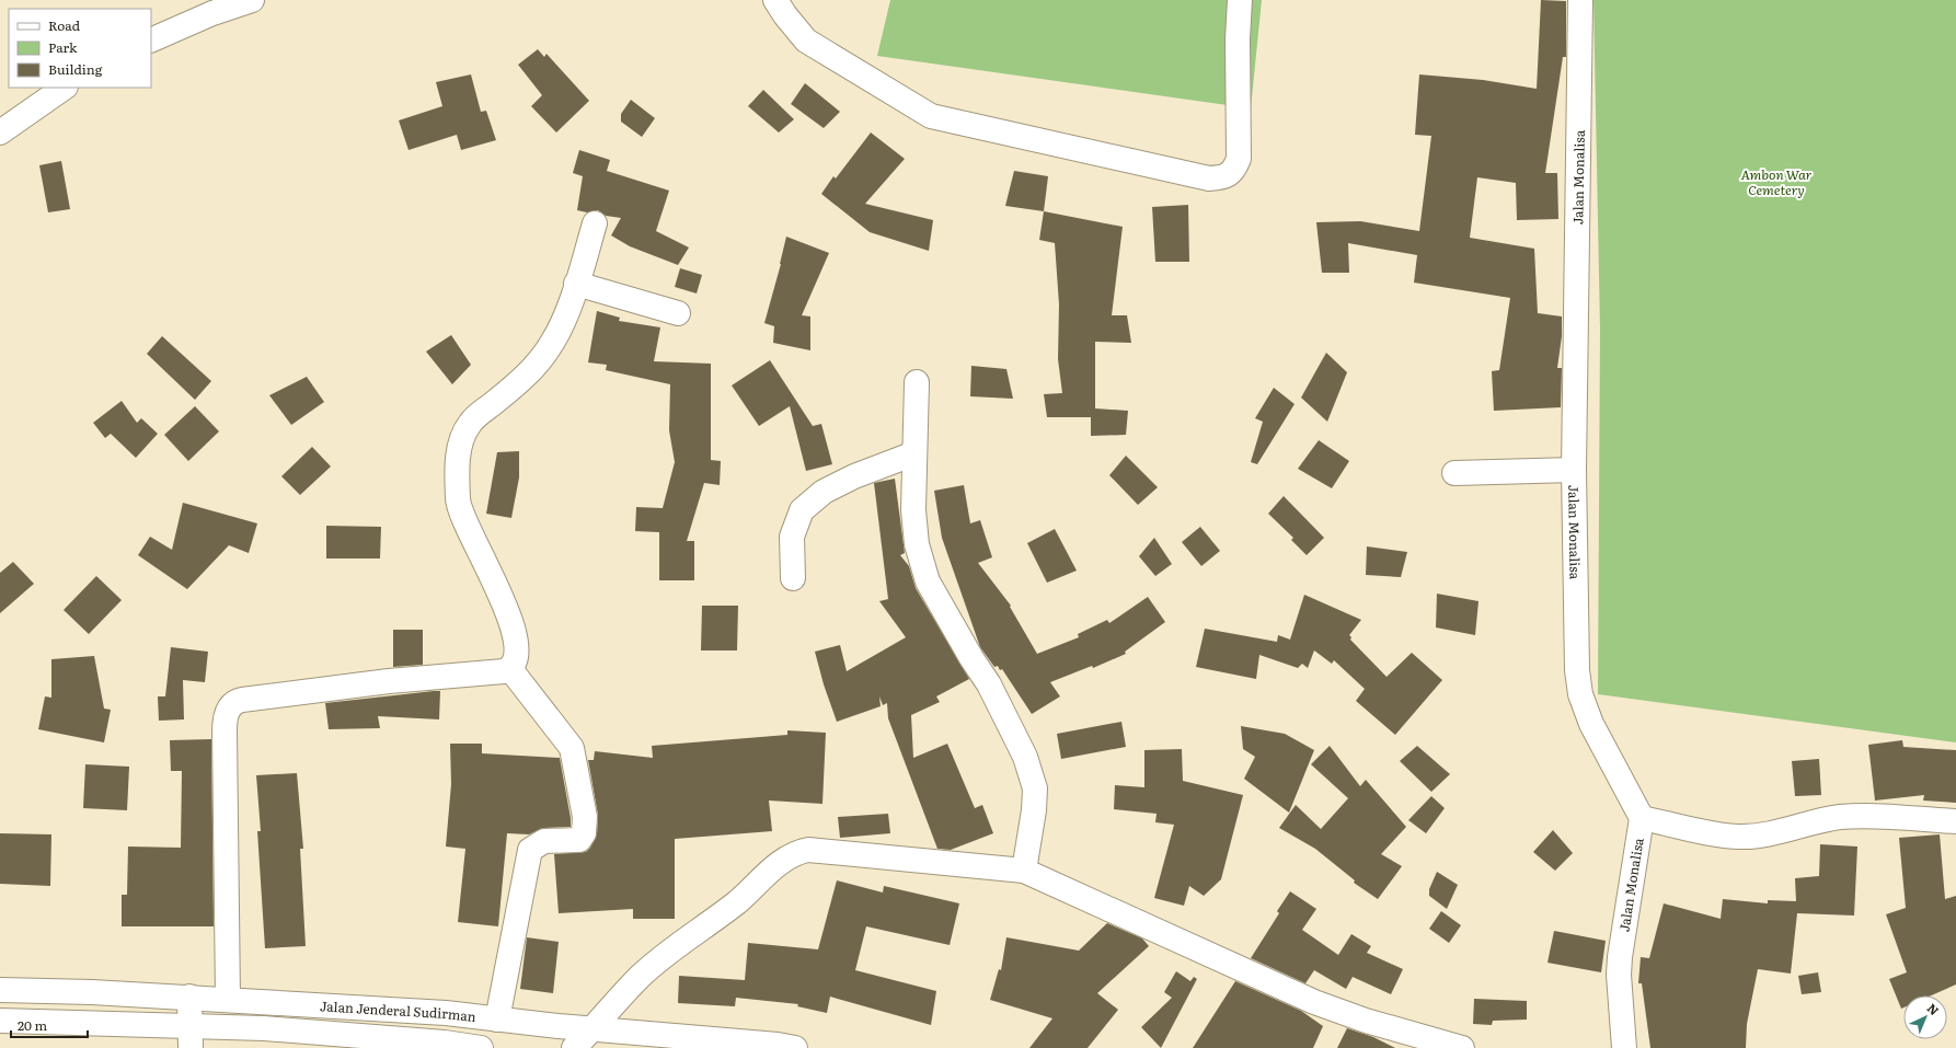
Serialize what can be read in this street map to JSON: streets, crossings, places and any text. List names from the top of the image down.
{
  "streets": {
    "main road": ["Jalan Monalisa", "Jalan Jenderal Sudirman"]
  },
  "parks": ["Ambon War Cemetery"],
  "legend": ["Road", "Park", "Building"],
  "scale_bar": "20 m",
  "north": "top right"
}
